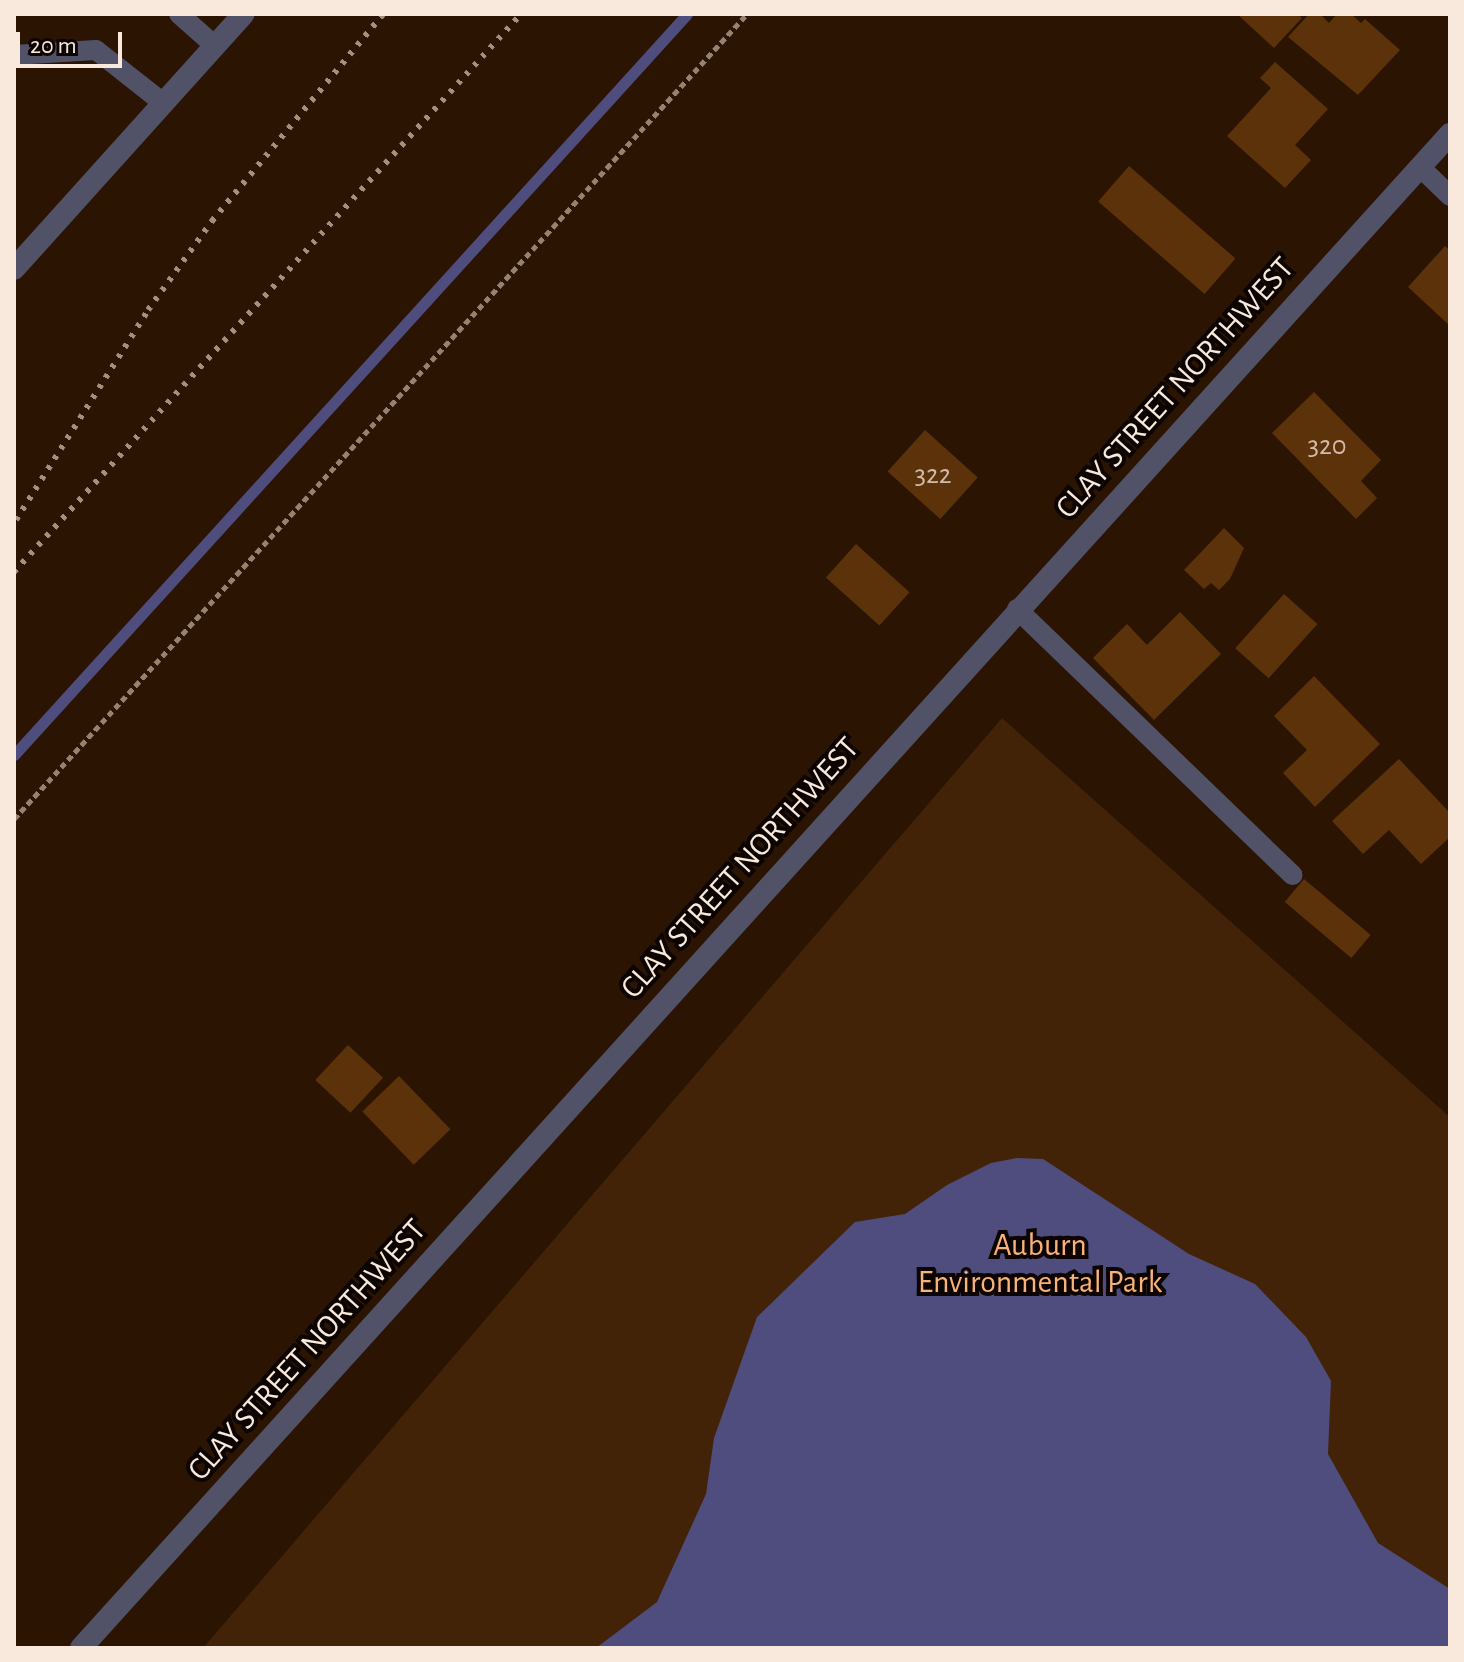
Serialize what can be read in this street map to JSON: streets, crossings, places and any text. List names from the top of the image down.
{
  "streets": {
    "street": ["CLAY STREET NORTHWEST"]
  },
  "parks": ["Auburn Environmental Park"],
  "house_numbers": ["320", "322"],
  "scale_bar": "20 m"
}
